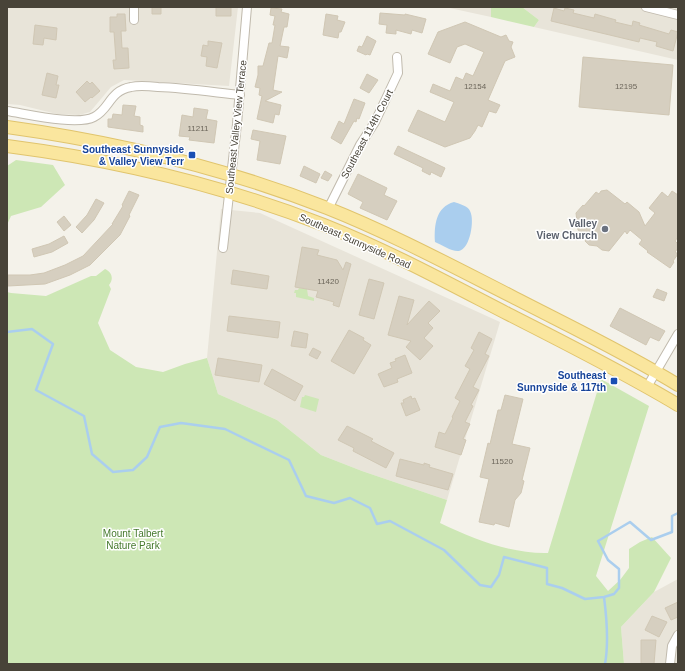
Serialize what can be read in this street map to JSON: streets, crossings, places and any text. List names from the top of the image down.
{
  "streets": {
    "main road": ["Southeast Sunnyside Road"],
    "street": ["Southeast Valley View Terrace", "Southeast 114th Court"]
  },
  "crossings": [
    ["Southeast Valley View Terrace", "Southeast Sunnyside Road"],
    ["Southeast 114th Court", "Southeast Sunnyside Road"]
  ],
  "parks": ["Mount Talbert Nature Park"],
  "places": {
    "transit": ["Southeast Sunnyside & Valley View Terr", "Southeast Sunnyside & 117th"],
    "other": ["Valley View Church"]
  },
  "house_numbers": [
    "12154",
    "12195",
    "11211",
    "11420",
    "11520"
  ]
}
